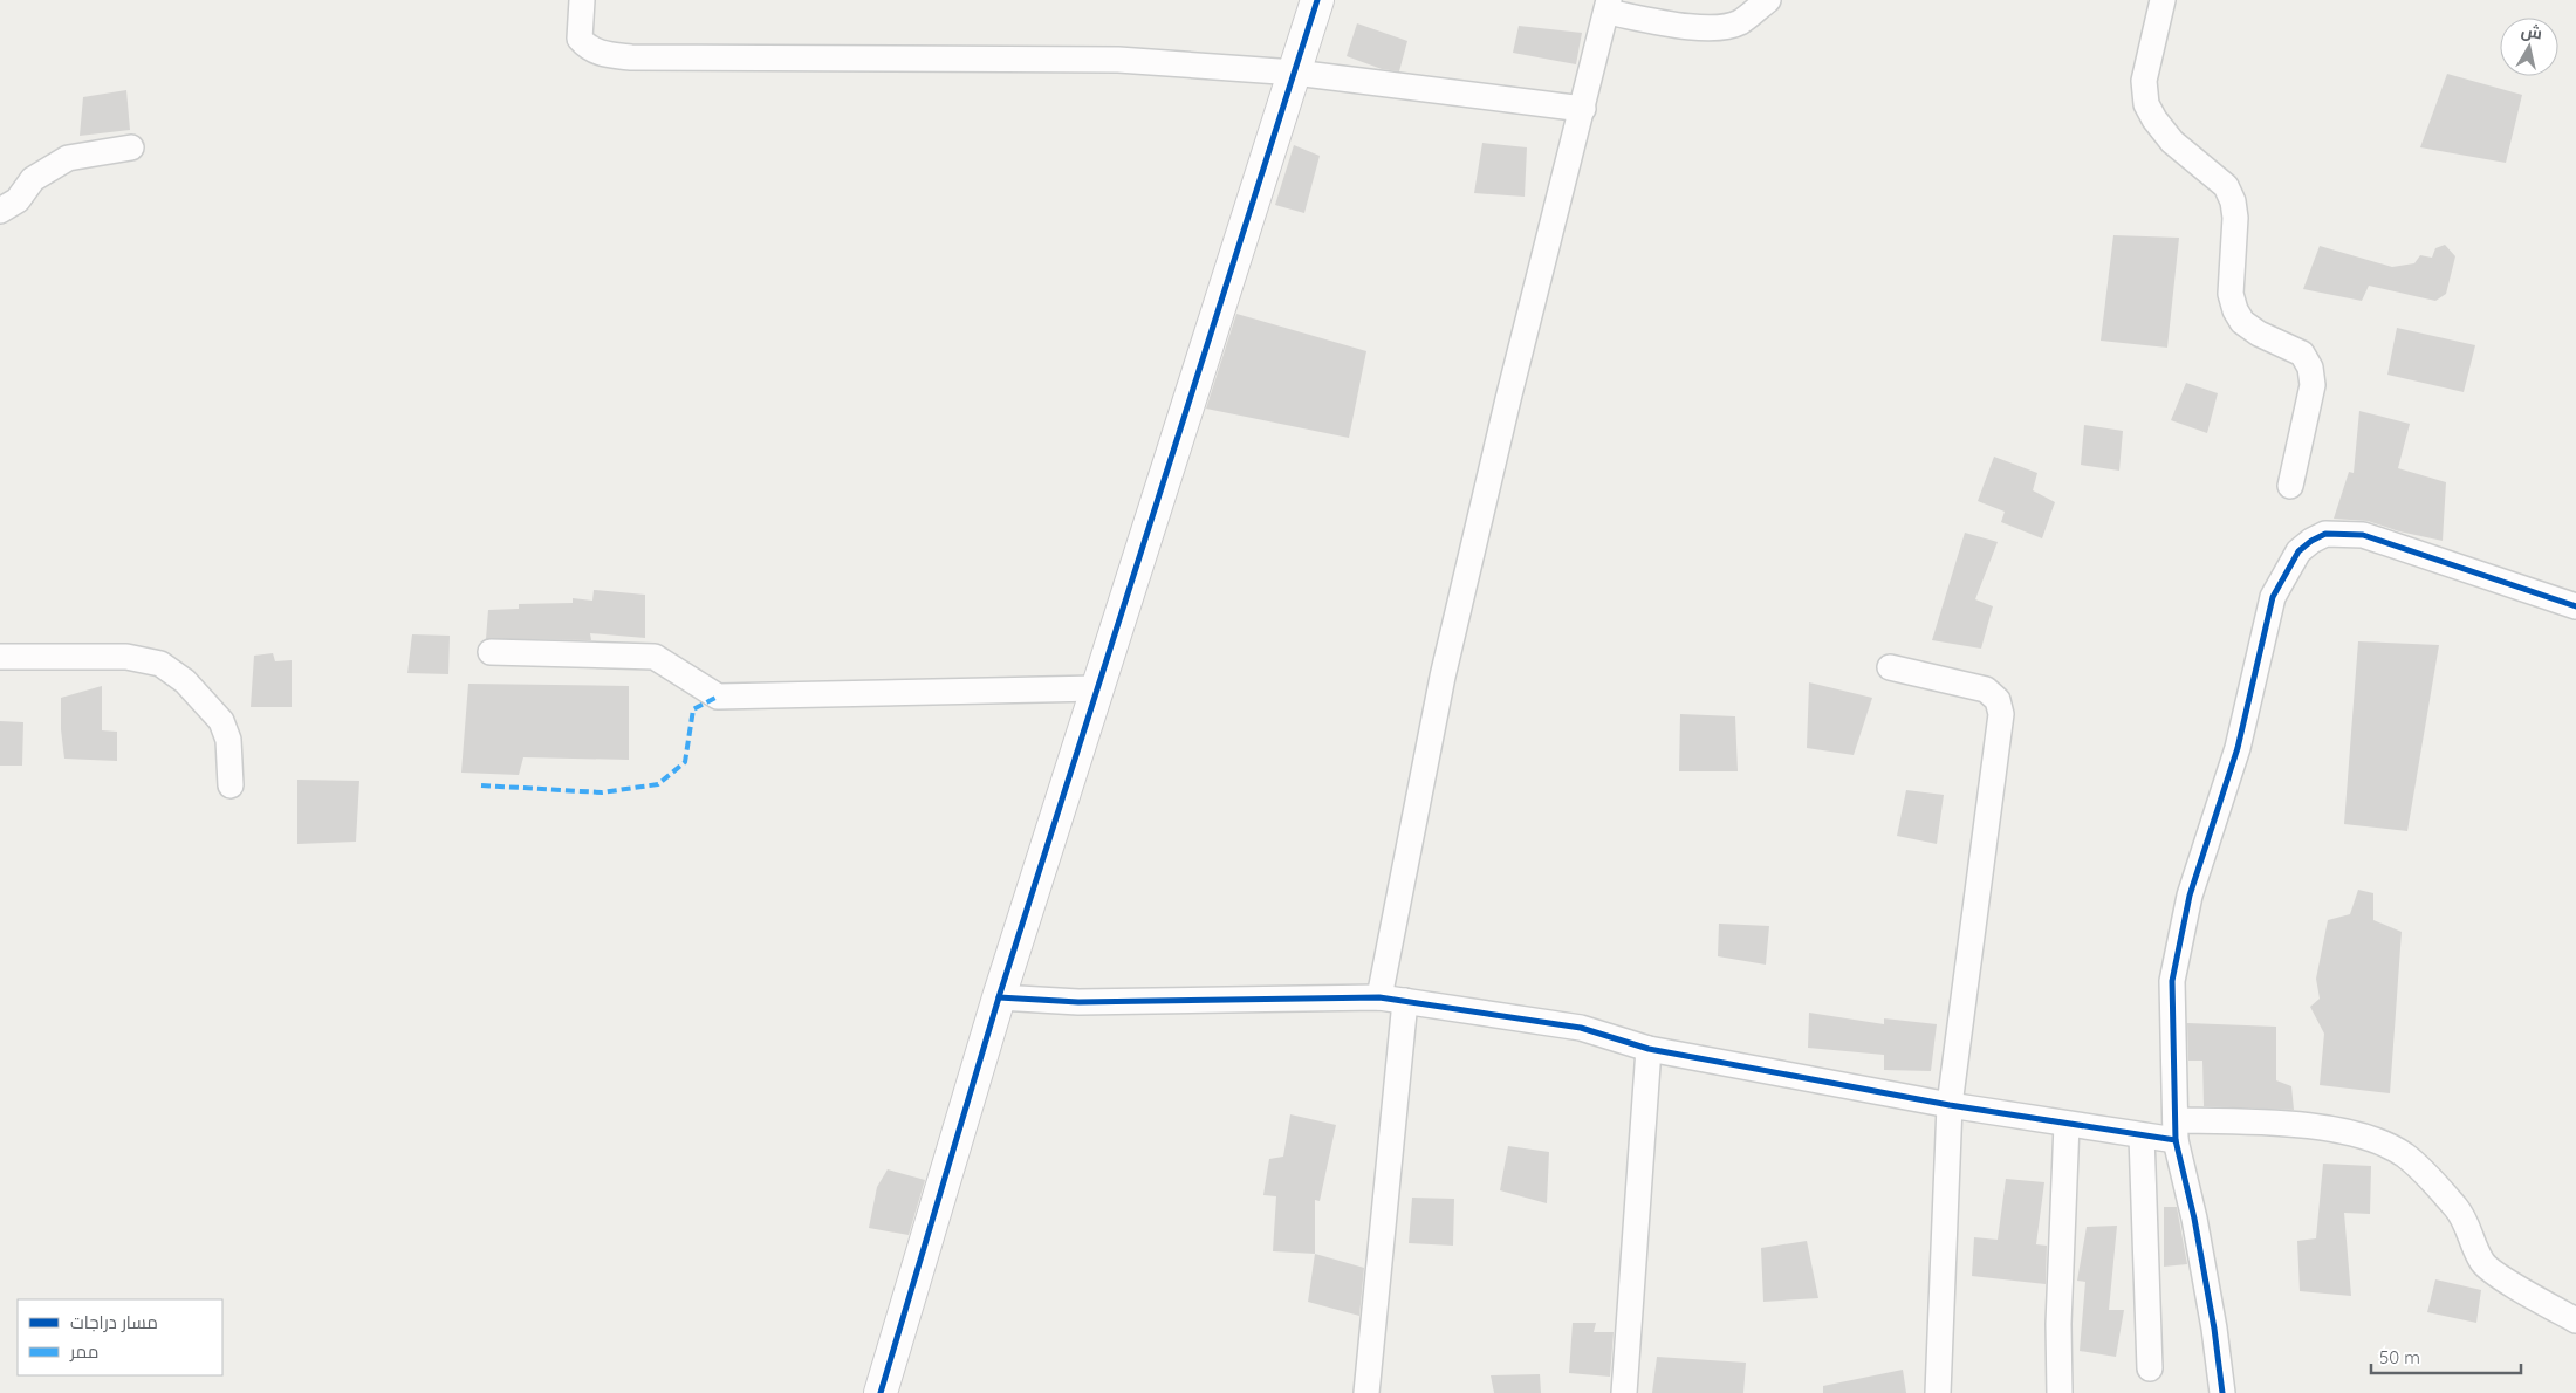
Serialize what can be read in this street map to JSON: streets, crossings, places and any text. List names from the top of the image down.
{
  "legend": ["مسار دراجات", "ممر"],
  "scale_bar": "50 m",
  "north": "top"
}
